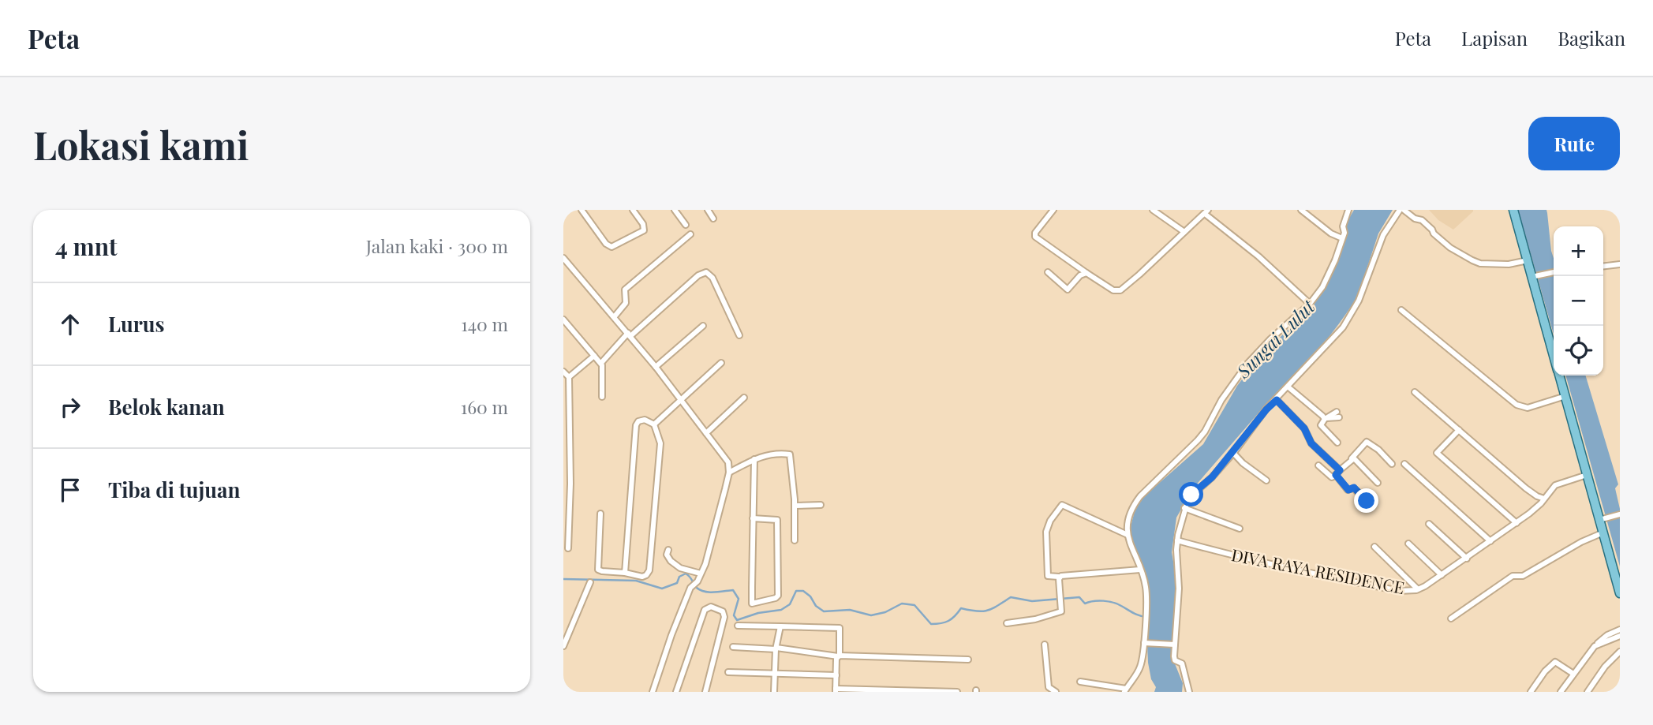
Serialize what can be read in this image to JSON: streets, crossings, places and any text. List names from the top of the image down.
{
  "streets": {
    "street": ["DIVA RAYA RESIDENCE"]
  },
  "water": ["Sungai Lulut"],
  "page": {
    "header": "Peta",
    "nav": ["Peta", "Lapisan", "Bagikan"],
    "buttons": "Rute",
    "title": "Lokasi kami",
    "heading": ["4 mnt", "Jalan kaki · 300 m"],
    "map_buttons": ["+", "−"],
    "list": [
      ["Lurus", "140 m"],
      ["Belok kanan", "160 m"],
      "Tiba di tujuan"
    ]
  }
}
